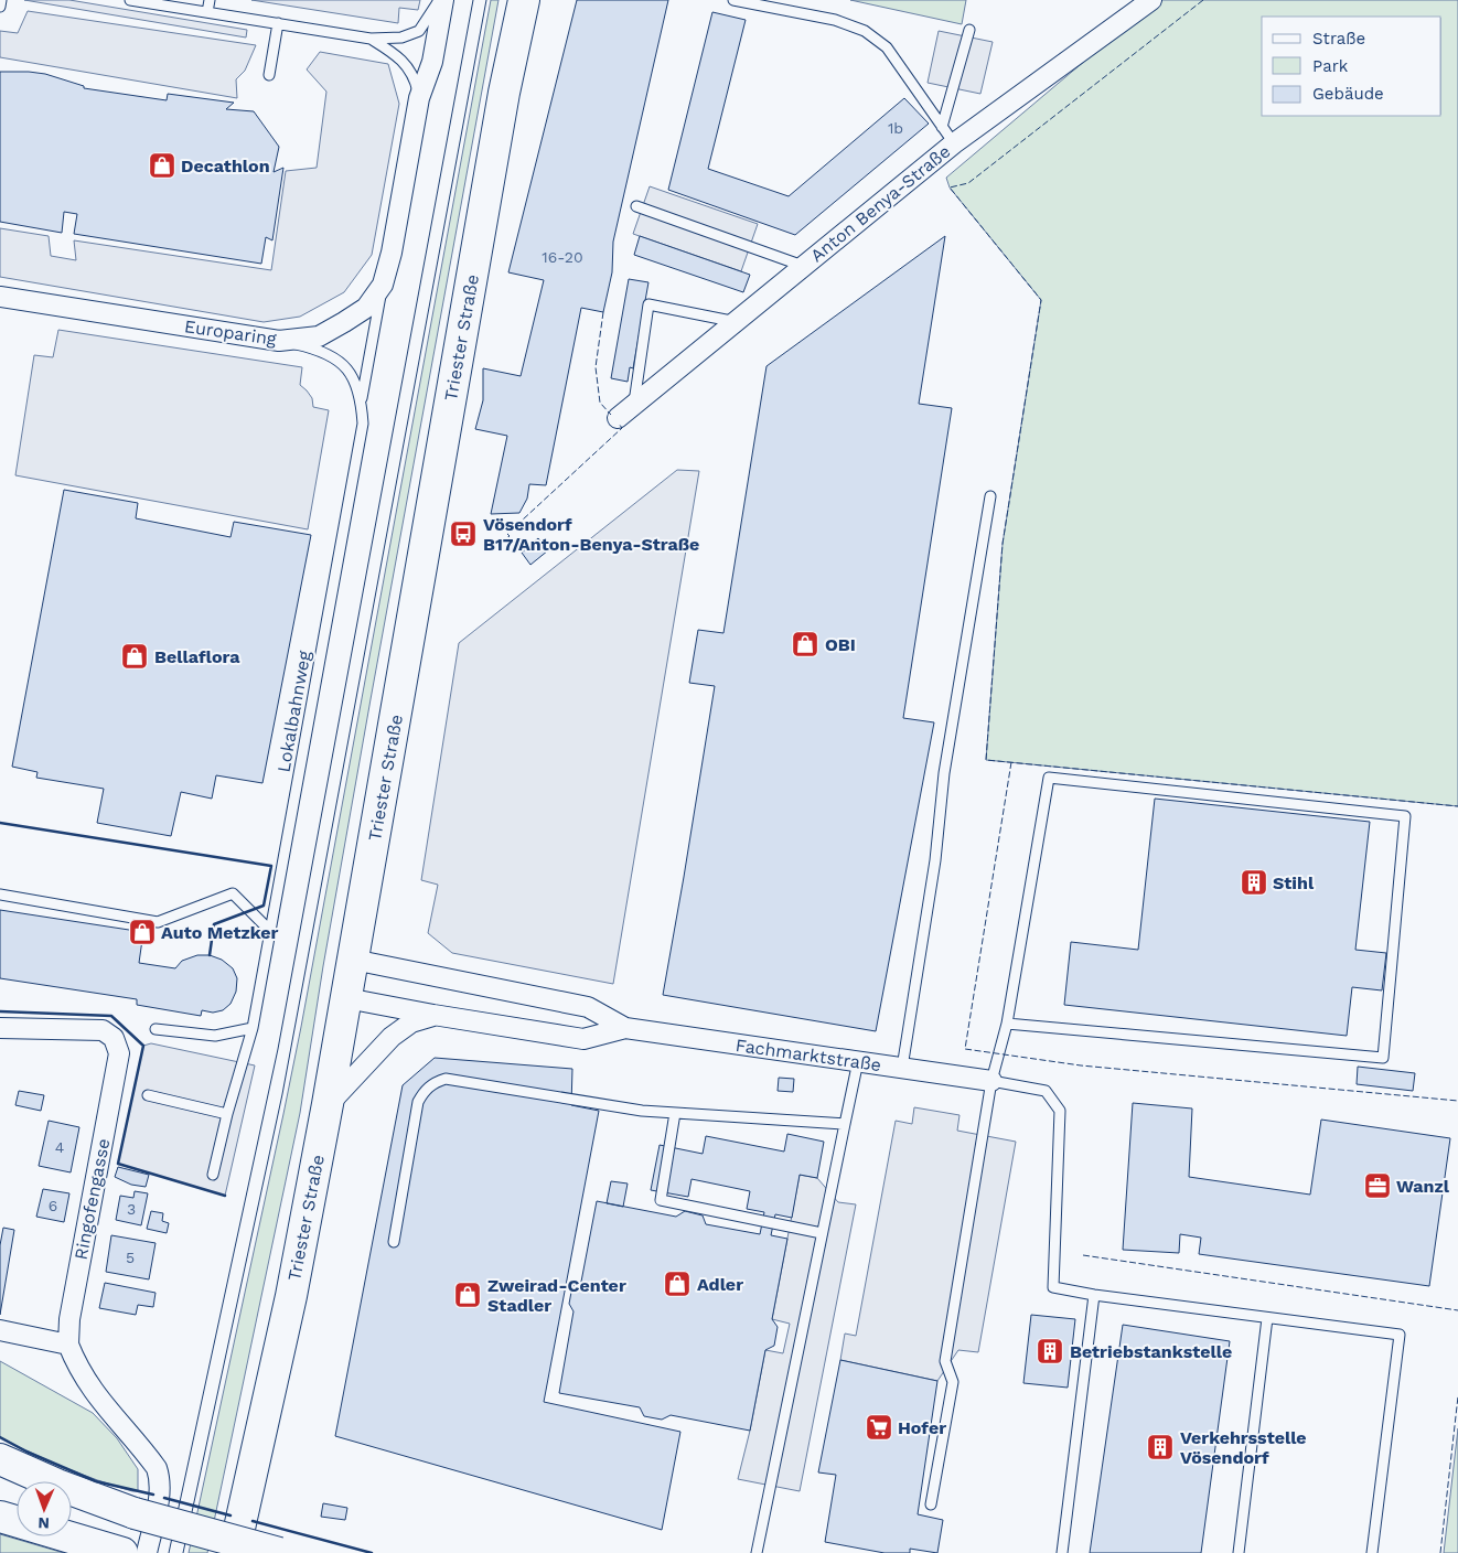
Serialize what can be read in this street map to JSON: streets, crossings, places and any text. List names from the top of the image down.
{
  "streets": {
    "main road": ["Triester Straße"],
    "street": [
      "Anton Benya-Straße",
      "Europaring",
      "Fachmarktstraße",
      "Ringofengasse"
    ],
    "lane": ["Lokalbahnweg"]
  },
  "crossings": [
    ["Triester Straße", "Fachmarktstraße"]
  ],
  "places": {
    "shop": [
      "Decathlon",
      "OBI",
      "Bellaflora",
      "Auto Metzker",
      "Adler",
      "Zweirad-Center Stadler"
    ],
    "bus stop": ["Vösendorf B17/Anton-Benya-Straße"],
    "building": ["Stihl", "Betriebstankstelle", "Verkehrsstelle Vösendorf"],
    "office": ["Wanzl"],
    "supermarket": ["Hofer"]
  },
  "house_numbers": [
    "1b",
    "16-20",
    "4",
    "6",
    "3",
    "5"
  ],
  "legend": ["Straße", "Park", "Gebäude"],
  "north": "bottom"
}
